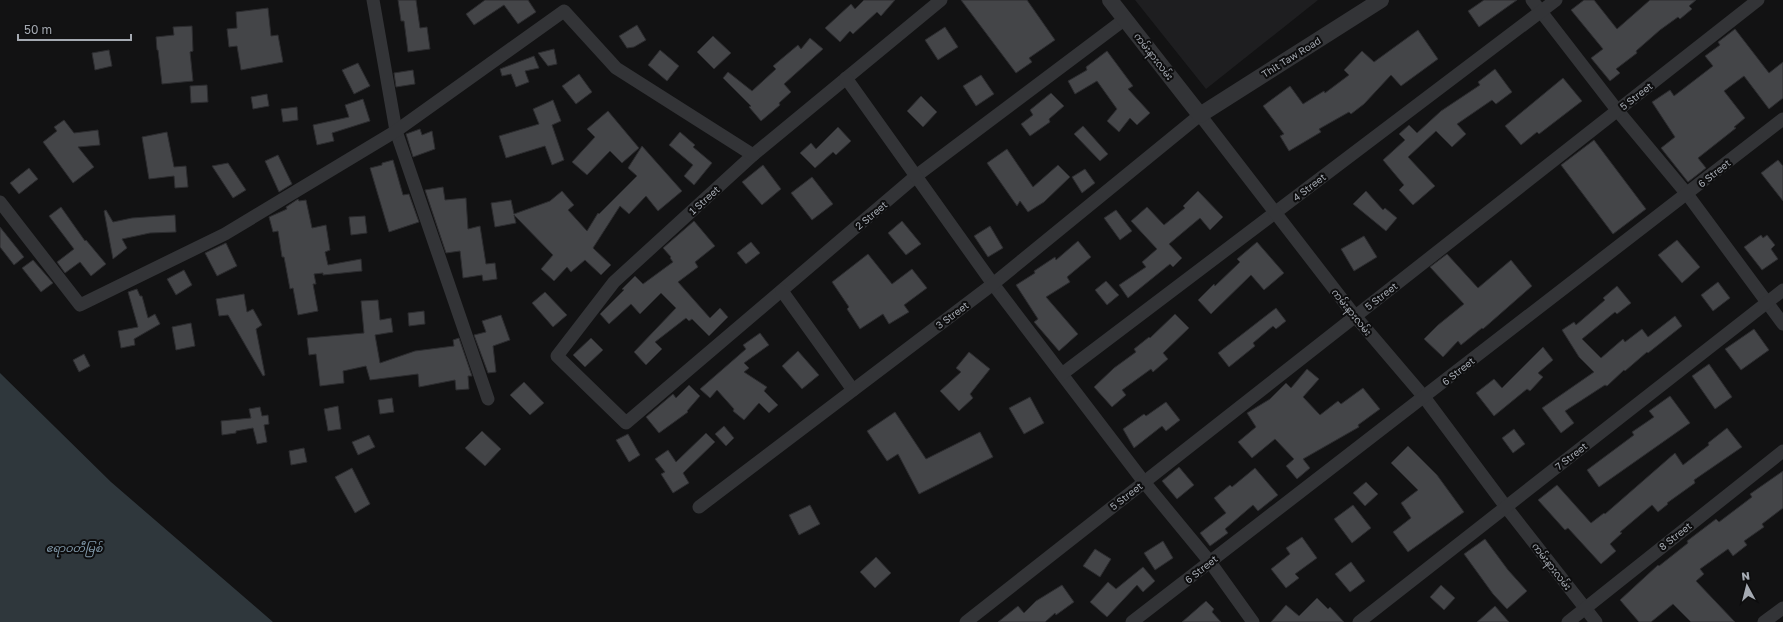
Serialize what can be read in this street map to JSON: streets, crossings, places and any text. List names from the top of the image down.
{
  "streets": {
    "street": [
      "ကမ်းနားလမ်း",
      "Thit Taw Road",
      "5 Street",
      "6 Street",
      "4 Street",
      "1 Street",
      "2 Street",
      "3 Street",
      "7 Street",
      "8 Street"
    ]
  },
  "crossings": [
    ["ကမ်းနားလမ်း", "Thit Taw Road"],
    ["ကမ်းနားလမ်း", "5 Street"],
    ["ကမ်းနားလမ်း", "6 Street"],
    ["ကမ်းနားလမ်း", "4 Street"],
    ["ကမ်းနားလမ်း", "2 Street"],
    ["ကမ်းနားလမ်း", "3 Street"],
    ["ကမ်းနားလမ်း", "7 Street"],
    ["ကမ်းနားလမ်း", "8 Street"],
    ["Thit Taw Road", "3 Street"],
    ["1 Street", "2 Street"]
  ],
  "water": ["ဧရာဝတီမြစ်"],
  "scale_bar": "50 m",
  "north": "top"
}
